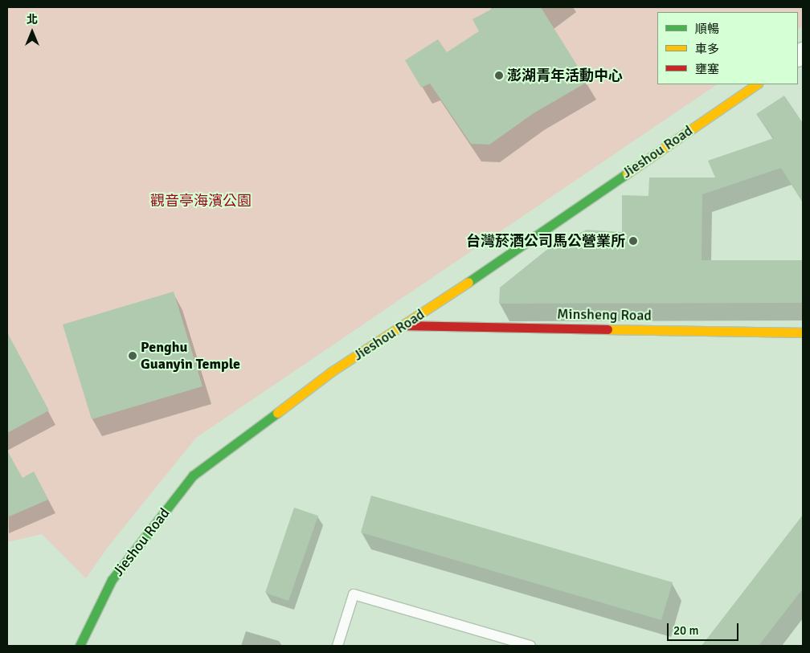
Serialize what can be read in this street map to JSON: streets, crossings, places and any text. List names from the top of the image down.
{
  "streets": {
    "street": ["Jieshou Road", "Minsheng Road"]
  },
  "crossings": [
    ["Jieshou Road", "Minsheng Road"]
  ],
  "parks": ["觀音亭海濱公園"],
  "places": ["澎湖青年活動中心", "台灣菸酒公司馬公營業所", "Penghu Guanyin Temple"],
  "legend": ["順暢", "車多", "壅塞"],
  "scale_bar": "20 m",
  "north": "top"
}
